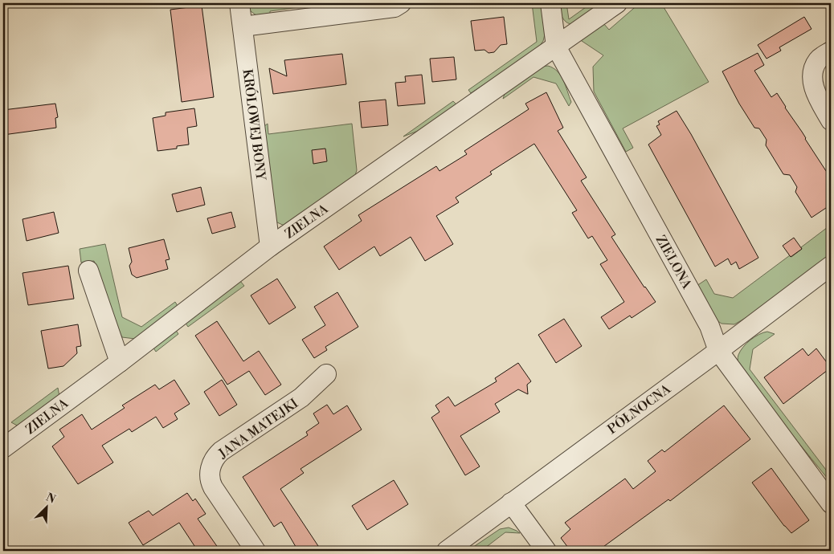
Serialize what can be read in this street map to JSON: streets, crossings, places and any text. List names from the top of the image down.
{
  "streets": {
    "street": [
      "KRÓLOWEJ BONY",
      "ZIELNA",
      "ZIELONA",
      "PÓŁNOCNA",
      "JANA MATEJKI"
    ]
  },
  "crossings": [
    ["KRÓLOWEJ BONY", "ZIELNA"],
    ["ZIELNA", "ZIELONA"],
    ["ZIELONA", "PÓŁNOCNA"]
  ],
  "north": "top right"
}
